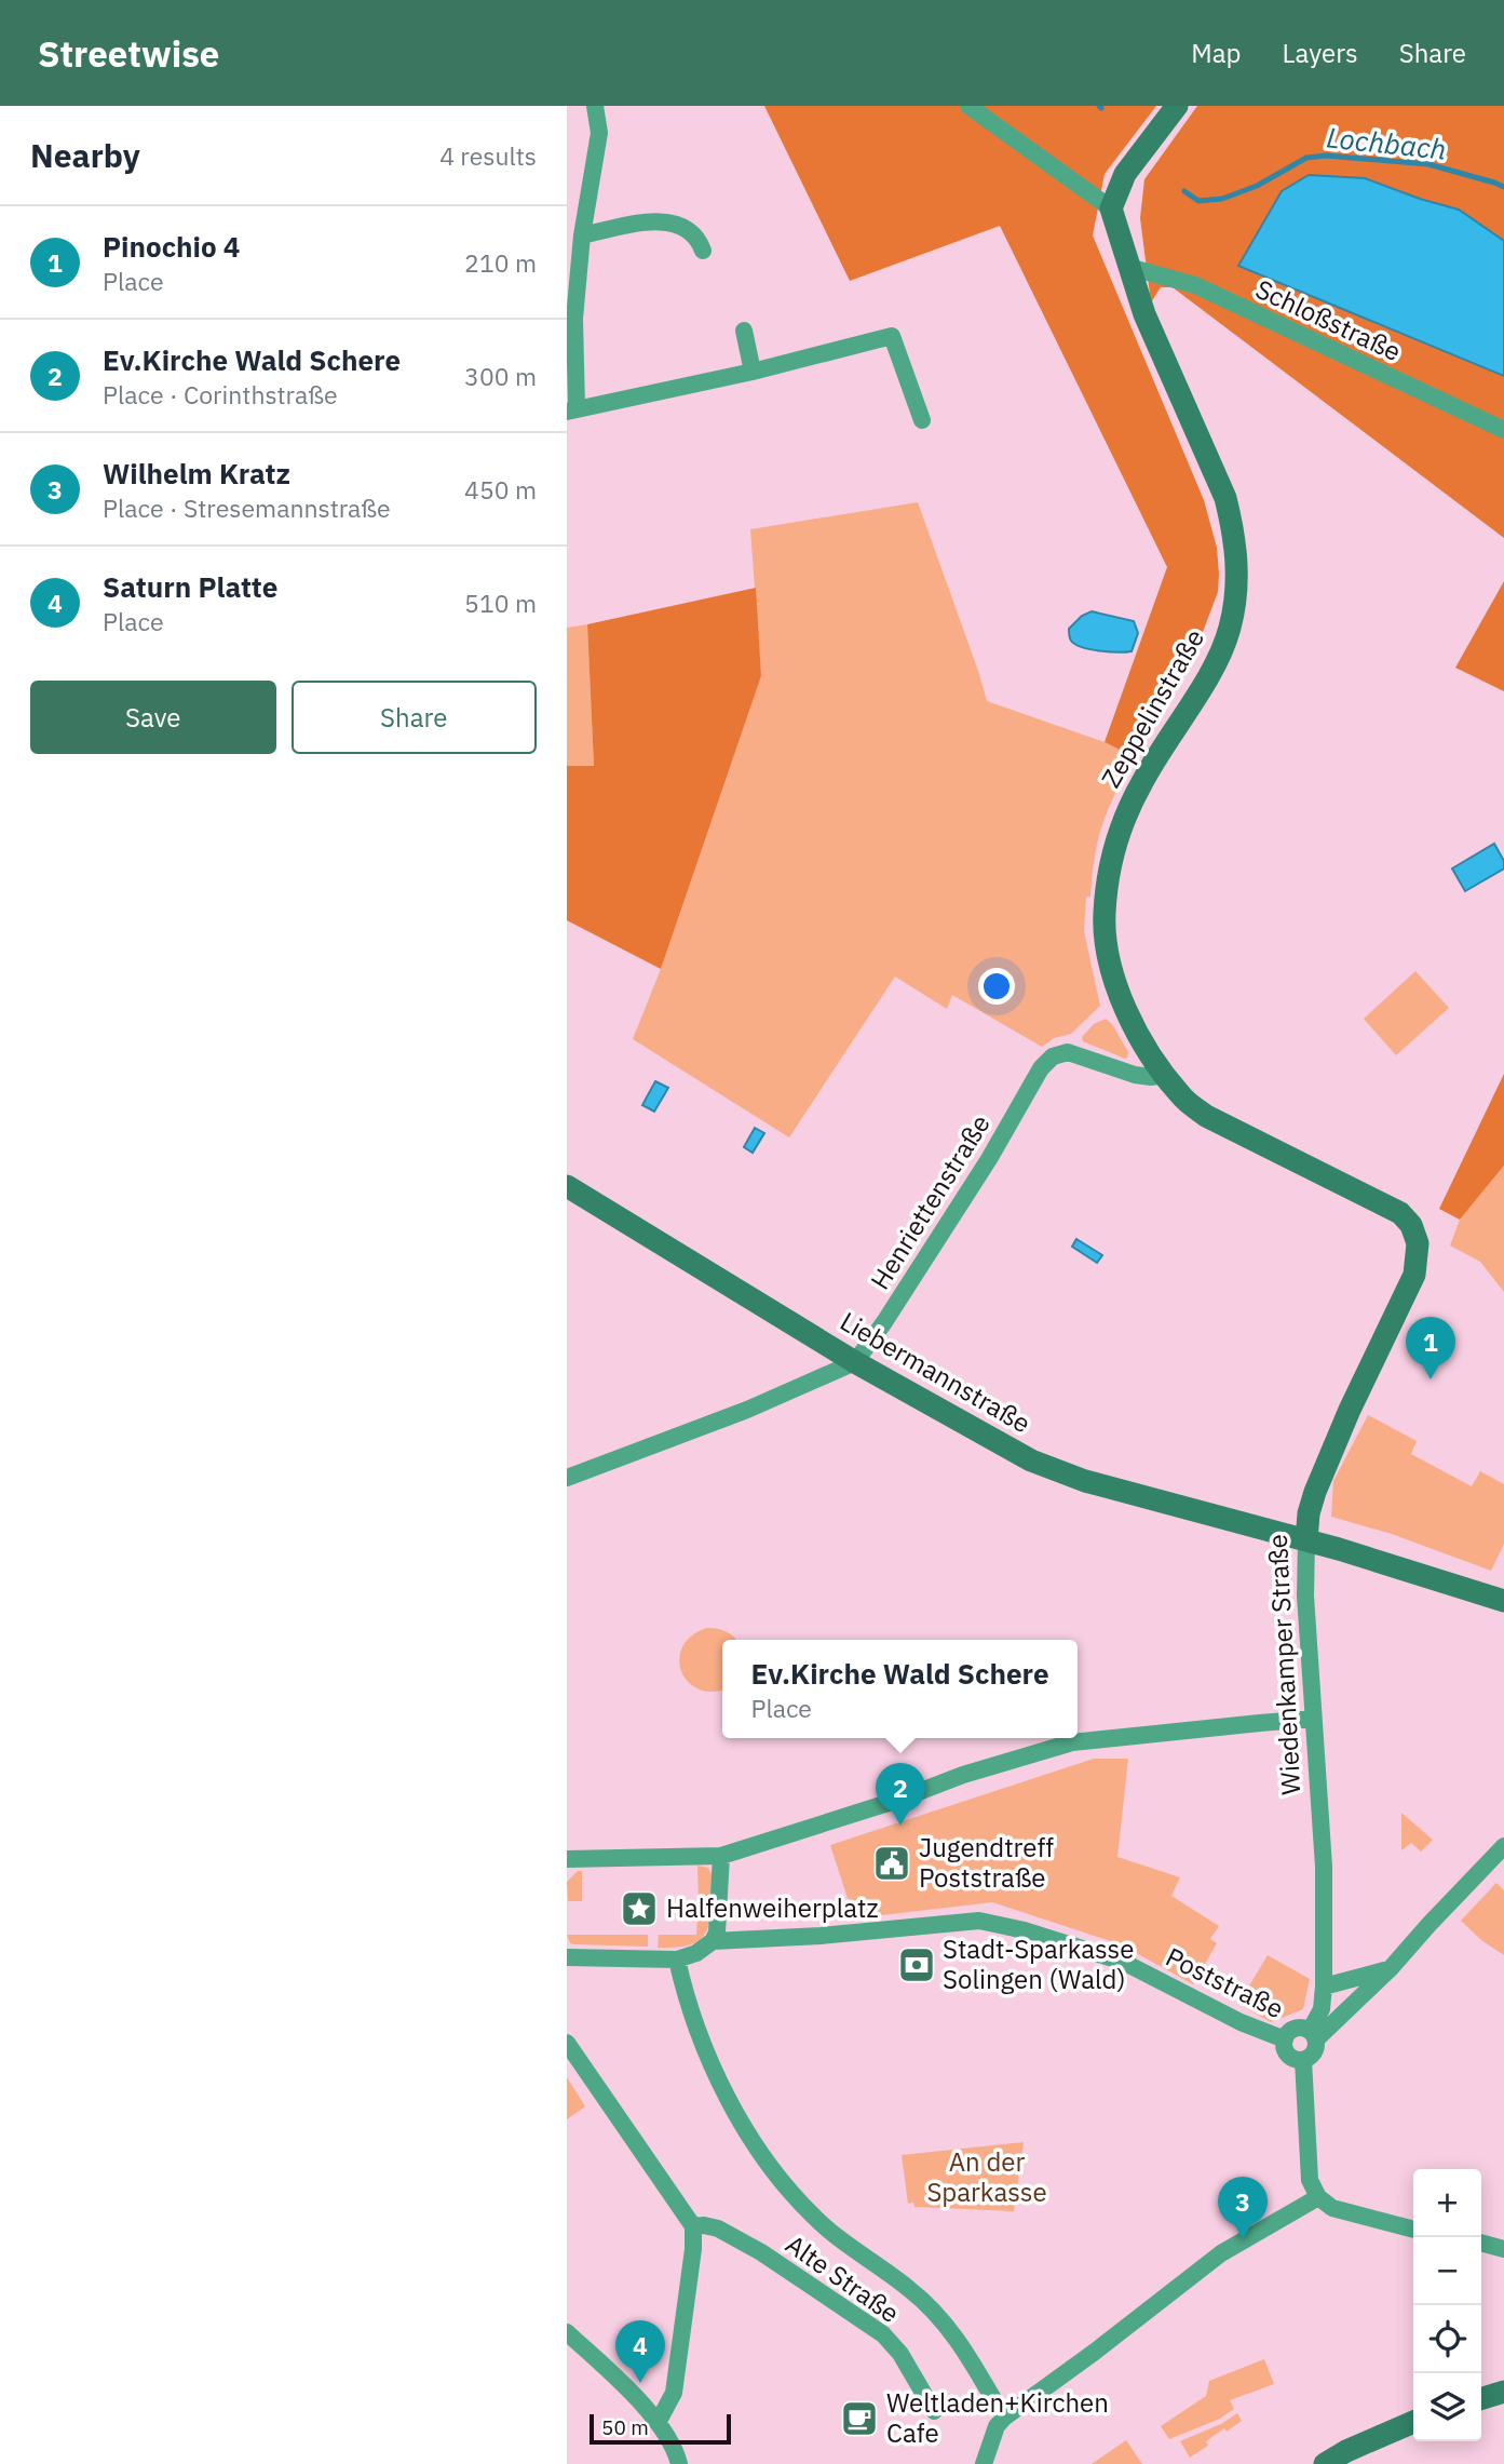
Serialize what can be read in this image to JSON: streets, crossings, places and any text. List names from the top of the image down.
{
  "streets": {
    "street": [
      "Schloßstraße",
      "Zeppelinstraße",
      "Henriettenstraße",
      "Liebermannstraße",
      "Wiedenkamper Straße",
      "Poststraße",
      "Alte Straße"
    ]
  },
  "crossings": [
    ["Schloßstraße", "Zeppelinstraße"],
    ["Zeppelinstraße", "Henriettenstraße"],
    ["Zeppelinstraße", "Wiedenkamper Straße"],
    ["Henriettenstraße", "Liebermannstraße"],
    ["Liebermannstraße", "Wiedenkamper Straße"],
    ["Wiedenkamper Straße", "Poststraße"]
  ],
  "water": ["Lochbach"],
  "parks": ["An der Sparkasse"],
  "places": {
    "public building": ["Jugendtreff Poststraße"],
    "place": ["Halfenweiherplatz"],
    "bank": ["Stadt-Sparkasse Solingen (Wald)"],
    "cafe": ["Weltladen+Kirchen Cafe"]
  },
  "scale_bar": "50 m",
  "page": {
    "header": "Streetwise",
    "nav": ["Map", "Layers", "Share"],
    "heading": ["Nearby", "4 results"],
    "list": [
      {
        "mark": "1",
        "name": "Pinochio 4",
        "note": "Place",
        "value": "210 m"
      },
      {
        "mark": "2",
        "name": "Ev.Kirche Wald Schere",
        "note": "Place · Corinthstraße",
        "value": "300 m"
      },
      {
        "mark": "3",
        "name": "Wilhelm Kratz",
        "note": "Place · Stresemannstraße",
        "value": "450 m"
      },
      {
        "mark": "4",
        "name": "Saturn Platte",
        "note": "Place",
        "value": "510 m"
      }
    ],
    "buttons": ["Save", "Share"],
    "pins": [
      "1",
      "2",
      "3",
      "4"
    ],
    "popup": ["Ev.Kirche Wald Schere", "Place"],
    "map_buttons": ["+", "−"],
    "scale": "50 m"
  }
}
